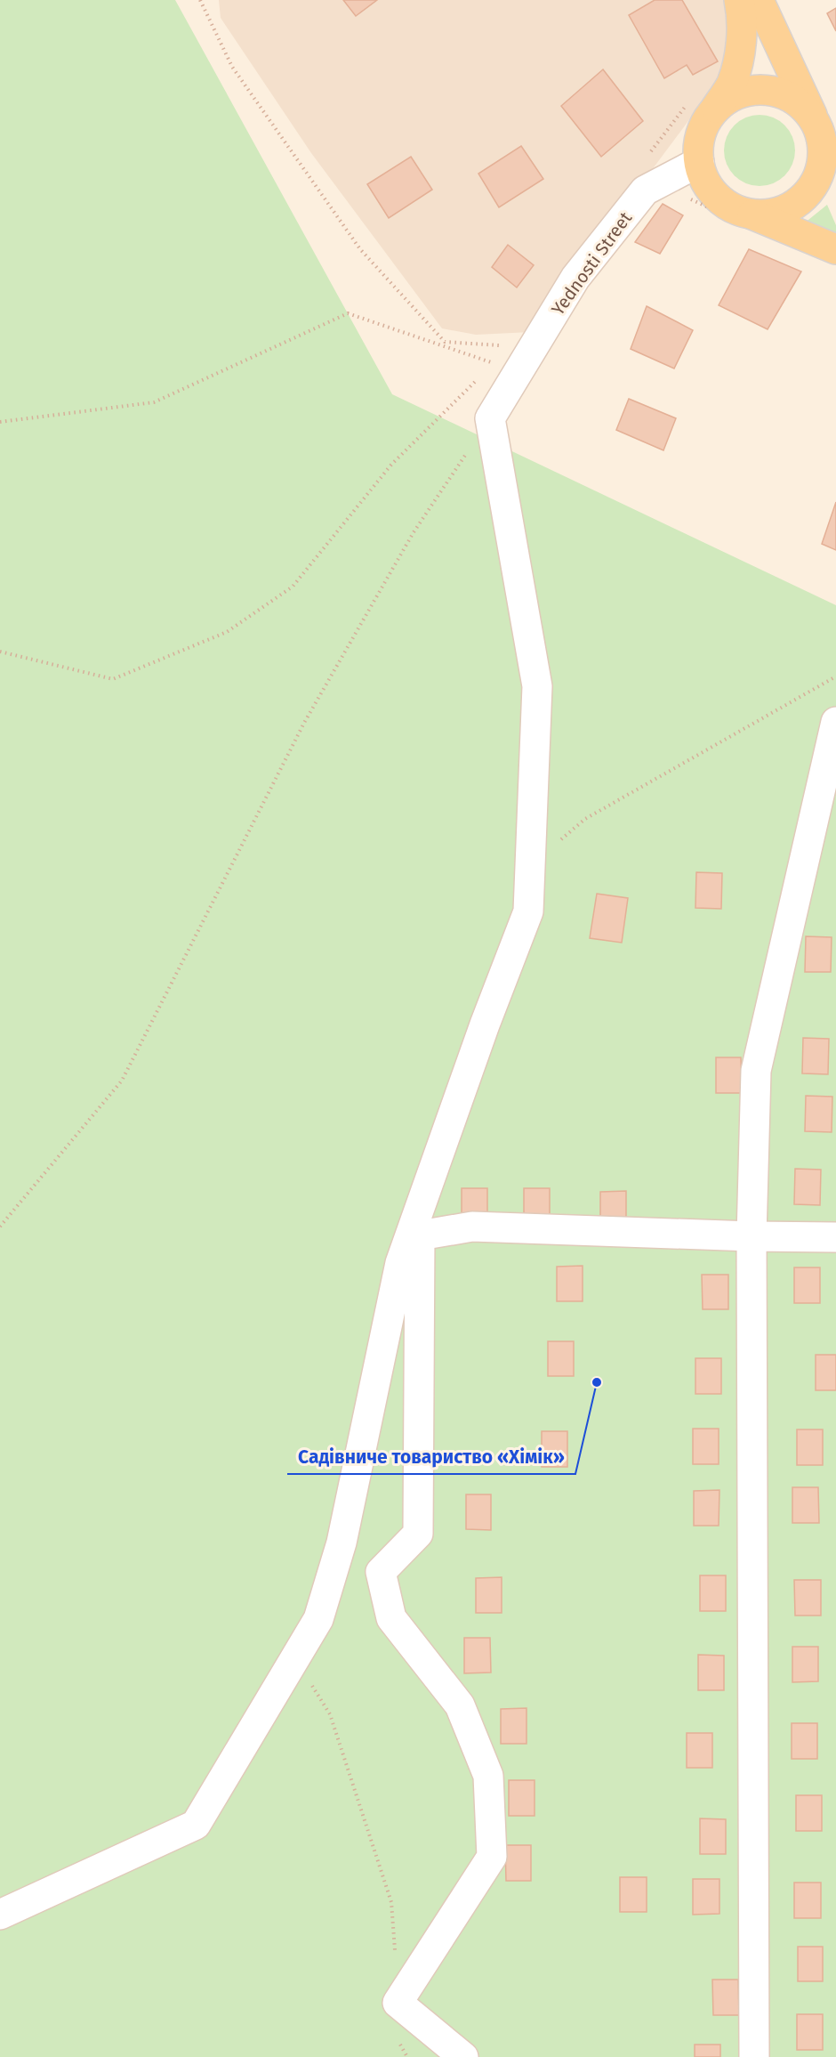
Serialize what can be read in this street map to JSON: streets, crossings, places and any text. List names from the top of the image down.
{
  "streets": {
    "street": ["Yednosti Street"]
  },
  "places": ["Садівниче товариство «Хімік»"]
}
